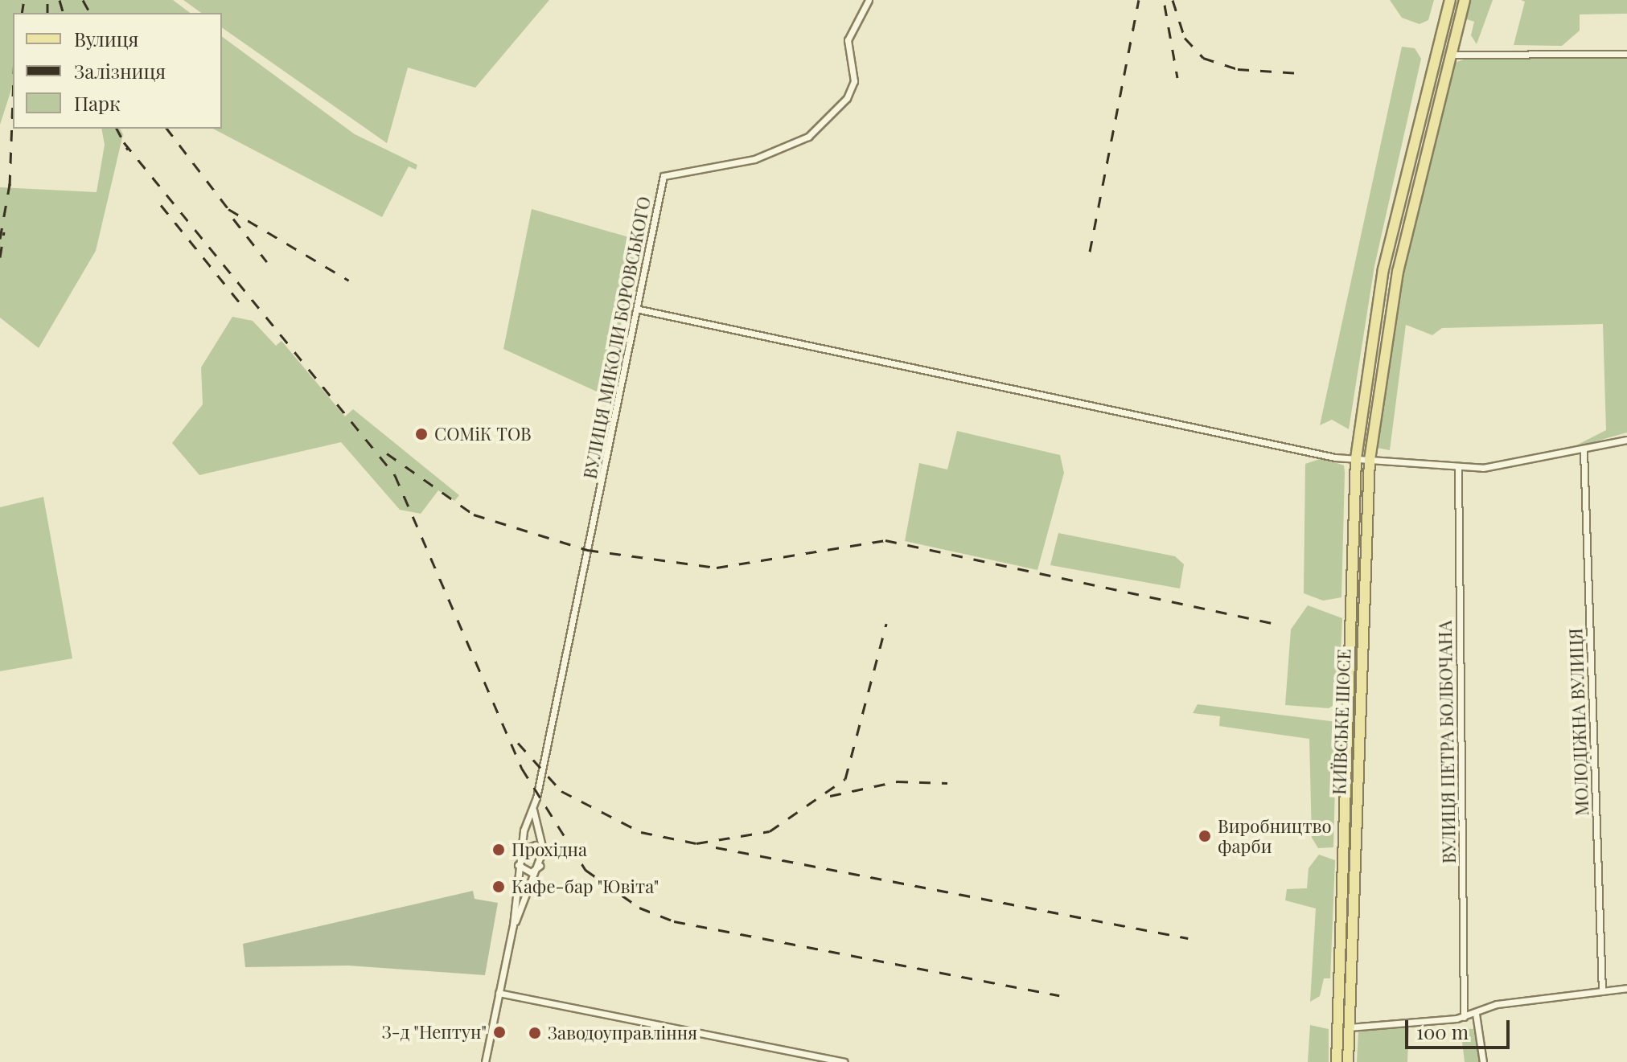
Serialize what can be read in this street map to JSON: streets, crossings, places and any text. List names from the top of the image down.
{
  "streets": {
    "main road": ["КИЇВСЬКЕ ШОСЕ"],
    "street": ["ВУЛИЦЯ МИКОЛИ БОРОВСЬКОГО", "МОЛОДІЖНА ВУЛИЦЯ", "ВУЛИЦЯ ПЕТРА БОЛБОЧАНА"]
  },
  "places": [
    "СОМіК ТОВ",
    "Виробництво фарби",
    "Прохідна",
    "Кафе-бар \"Ювіта\"",
    "З-д \"Нептун\"",
    "Заводоуправління"
  ],
  "legend": ["Вулиця", "Залізниця", "Парк"],
  "scale_bar": "100 m"
}
